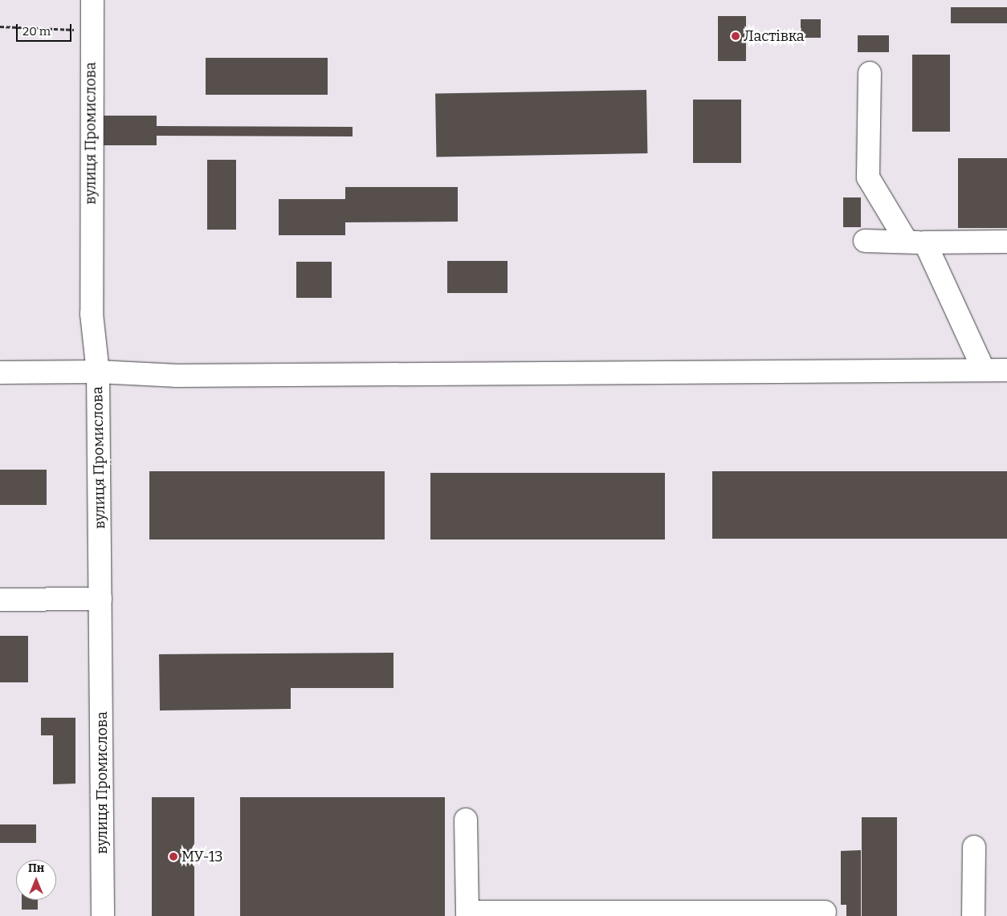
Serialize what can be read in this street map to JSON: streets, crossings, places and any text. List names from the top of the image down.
{
  "streets": {
    "street": ["вулиця Промислова"]
  },
  "places": ["Ластівка", "МУ-13"],
  "scale_bar": "20 m",
  "north": "top"
}
